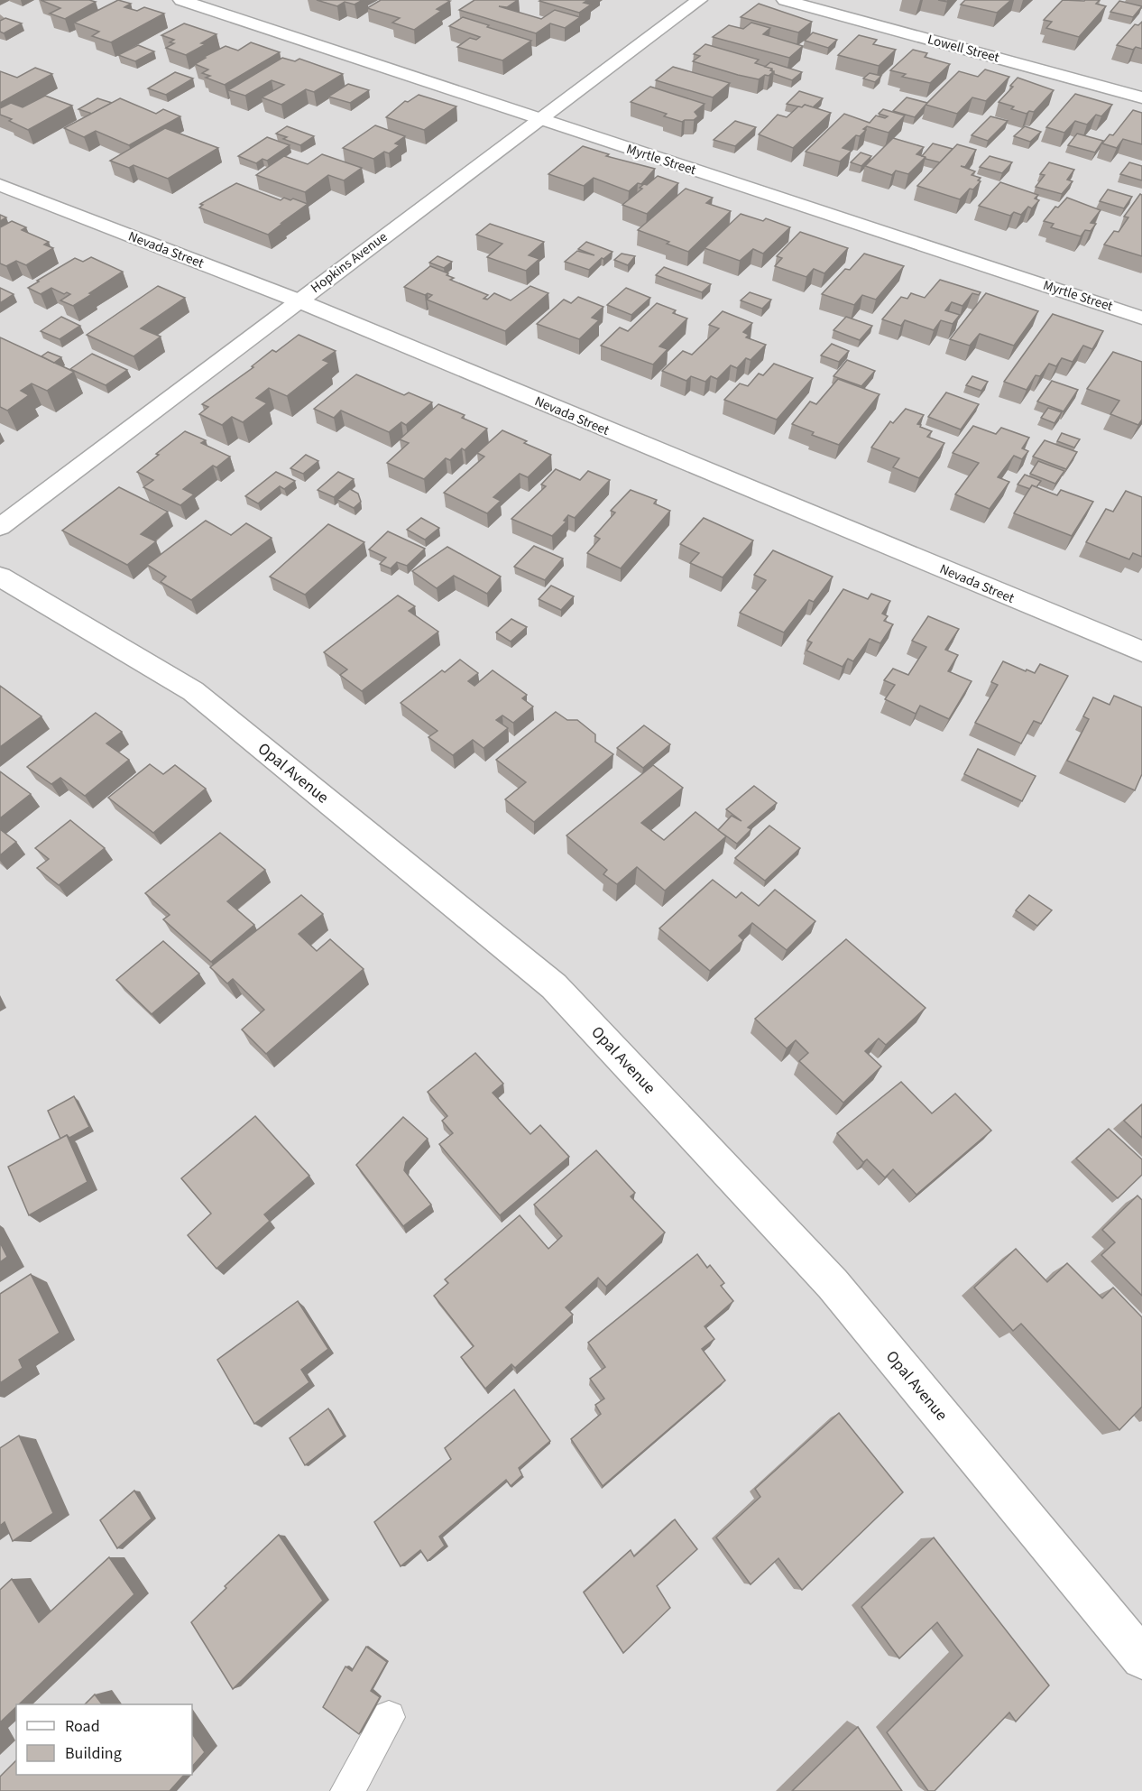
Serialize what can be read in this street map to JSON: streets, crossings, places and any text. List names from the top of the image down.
{
  "streets": {
    "street": [
      "Lowell Street",
      "Myrtle Street",
      "Nevada Street",
      "Hopkins Avenue",
      "Opal Avenue"
    ]
  },
  "crossings": [
    ["Myrtle Street", "Hopkins Avenue"],
    ["Nevada Street", "Hopkins Avenue"]
  ],
  "legend": ["Road", "Building"]
}
